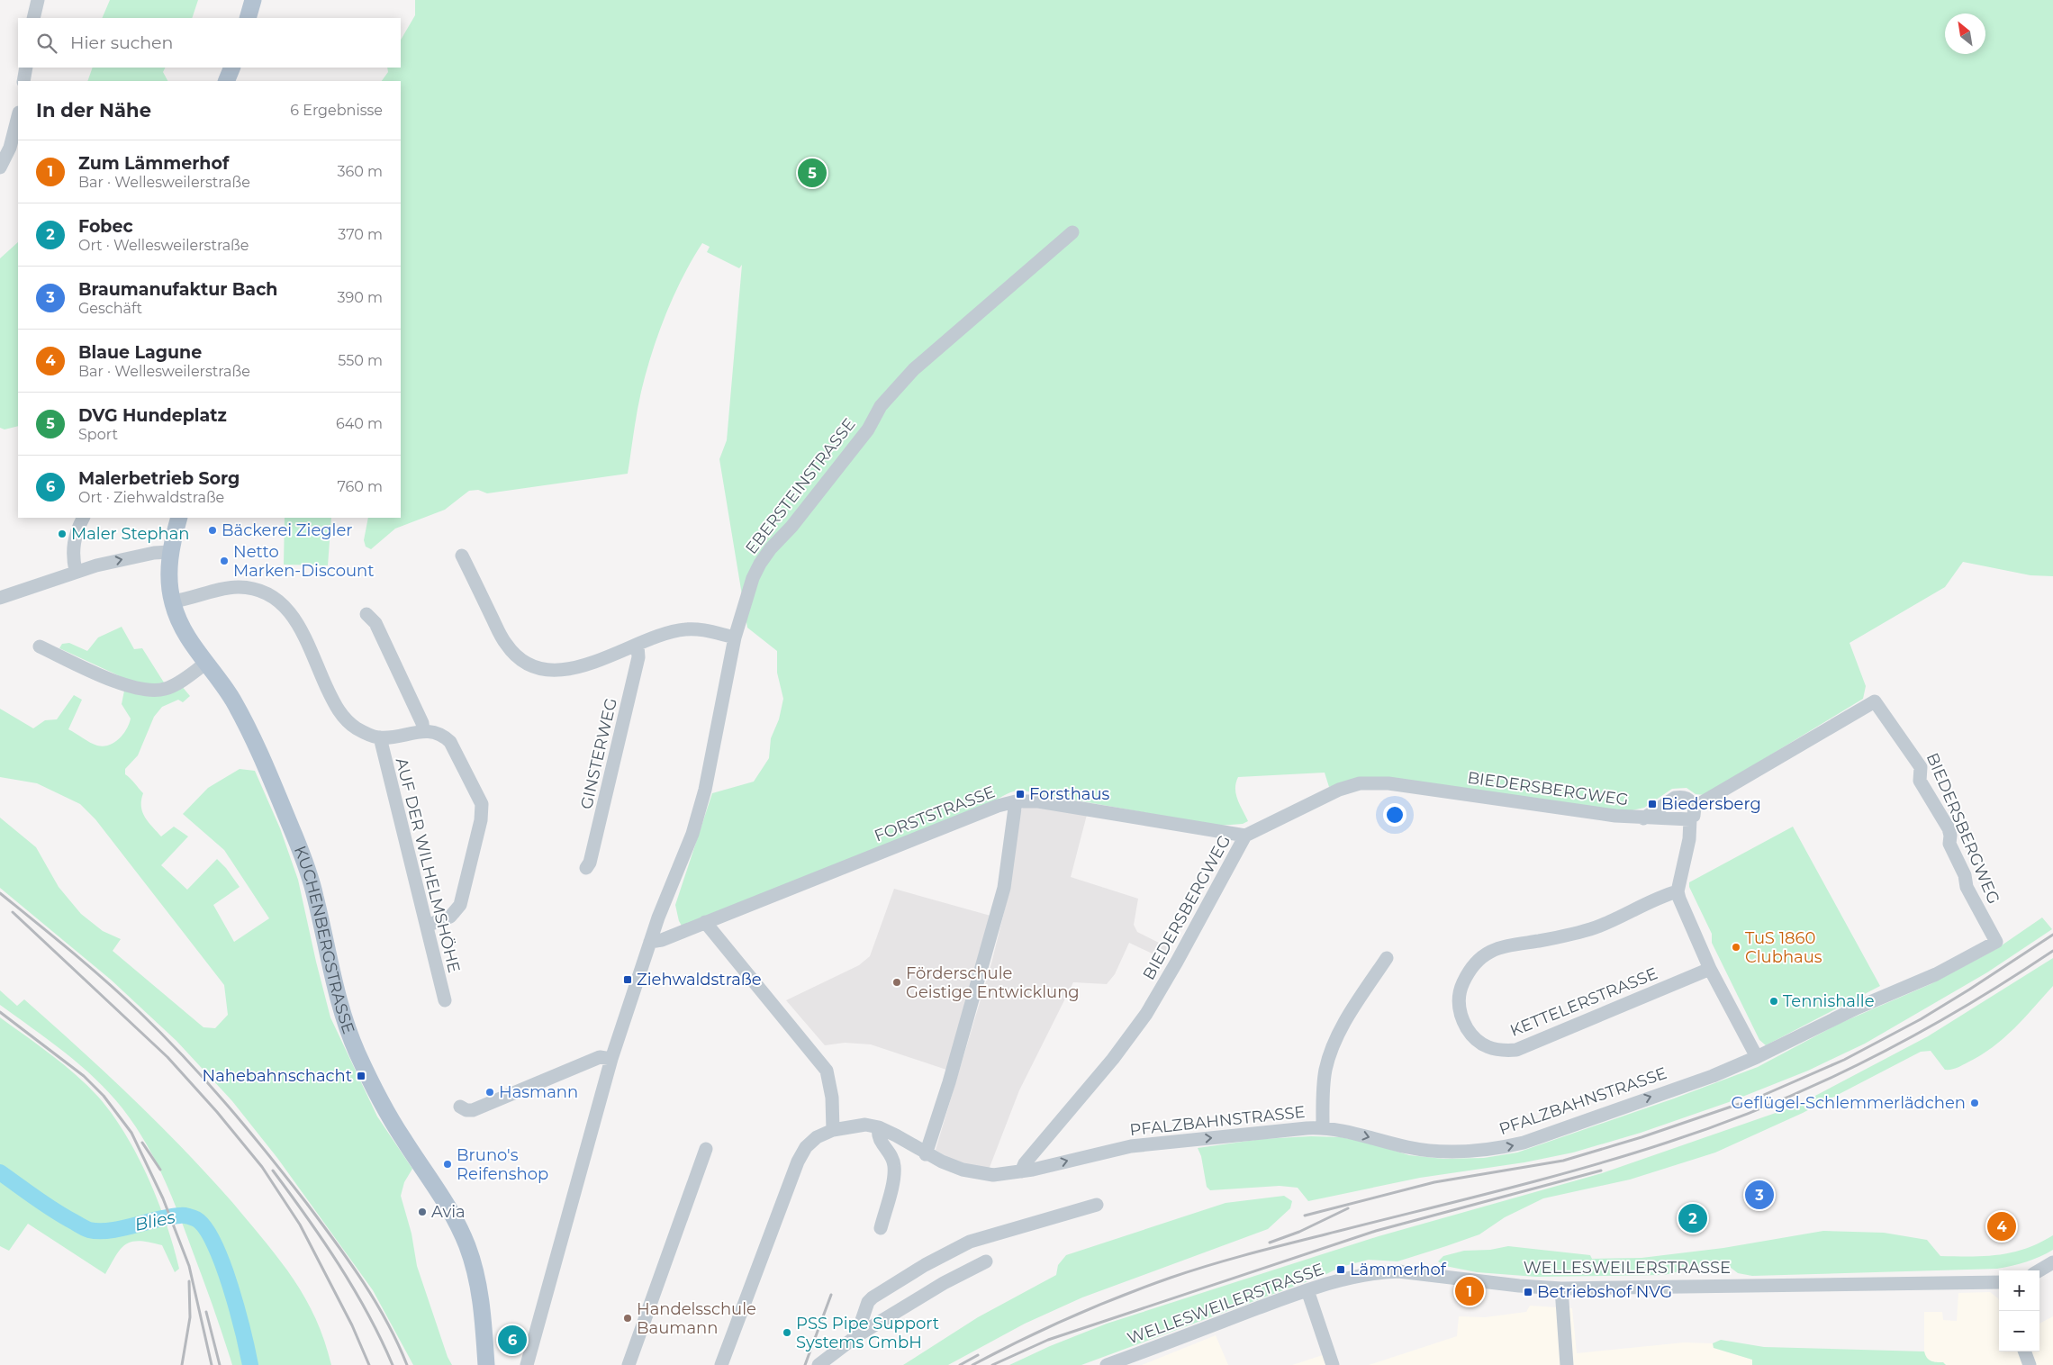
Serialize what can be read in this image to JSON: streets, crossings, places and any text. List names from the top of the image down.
{
  "streets": {
    "main road": ["KUCHENBERGSTRASSE"],
    "street": [
      "EBERSTEINSTRASSE",
      "GINSTERWEG",
      "BIEDERSBERGWEG",
      "FORSTSTRASSE",
      "AUF DER WILHELMSHÖHE",
      "KETTELERSTRASSE",
      "PFALZBAHNSTRASSE",
      "WELLESWEILERSTRASSE"
    ]
  },
  "crossings": [
    ["EBERSTEINSTRASSE", "FORSTSTRASSE"],
    ["BIEDERSBERGWEG", "FORSTSTRASSE"],
    ["BIEDERSBERGWEG", "PFALZBAHNSTRASSE"]
  ],
  "one_way": ["PFALZBAHNSTRASSE"],
  "water": ["Blies"],
  "places": {
    "other": [
      "Bäckerei Ziegler",
      "Maler Stephan",
      "Netto Marken-Discount",
      "TuS 1860 Clubhaus",
      "Förderschule Geistige Entwicklung",
      "Tennishalle",
      "Hasmann",
      "Geflügel-Schlemmerlädchen",
      "Bruno's Reifenshop",
      "Avia",
      "Handelsschule Baumann",
      "PSS Pipe Support Systems GmbH"
    ],
    "transit": [
      "Forsthaus",
      "Biedersberg",
      "Ziehwaldstraße",
      "Nahebahnschacht",
      "Lämmerhof",
      "Betriebshof NVG"
    ]
  },
  "north": "top left",
  "page": {
    "search": "Hier suchen",
    "heading": ["In der Nähe", "6 Ergebnisse"],
    "list": [
      {
        "mark": "1",
        "name": "Zum Lämmerhof",
        "note": "Bar · Wellesweilerstraße",
        "value": "360 m"
      },
      {
        "mark": "2",
        "name": "Fobec",
        "note": "Ort · Wellesweilerstraße",
        "value": "370 m"
      },
      {
        "mark": "3",
        "name": "Braumanufaktur Bach",
        "note": "Geschäft",
        "value": "390 m"
      },
      {
        "mark": "4",
        "name": "Blaue Lagune",
        "note": "Bar · Wellesweilerstraße",
        "value": "550 m"
      },
      {
        "mark": "5",
        "name": "DVG Hundeplatz",
        "note": "Sport",
        "value": "640 m"
      },
      {
        "mark": "6",
        "name": "Malerbetrieb Sorg",
        "note": "Ort · Ziehwaldstraße",
        "value": "760 m"
      }
    ],
    "pins": [
      "5",
      "3",
      "2",
      "4",
      "1",
      "6"
    ],
    "map_buttons": ["+", "−"]
  }
}
